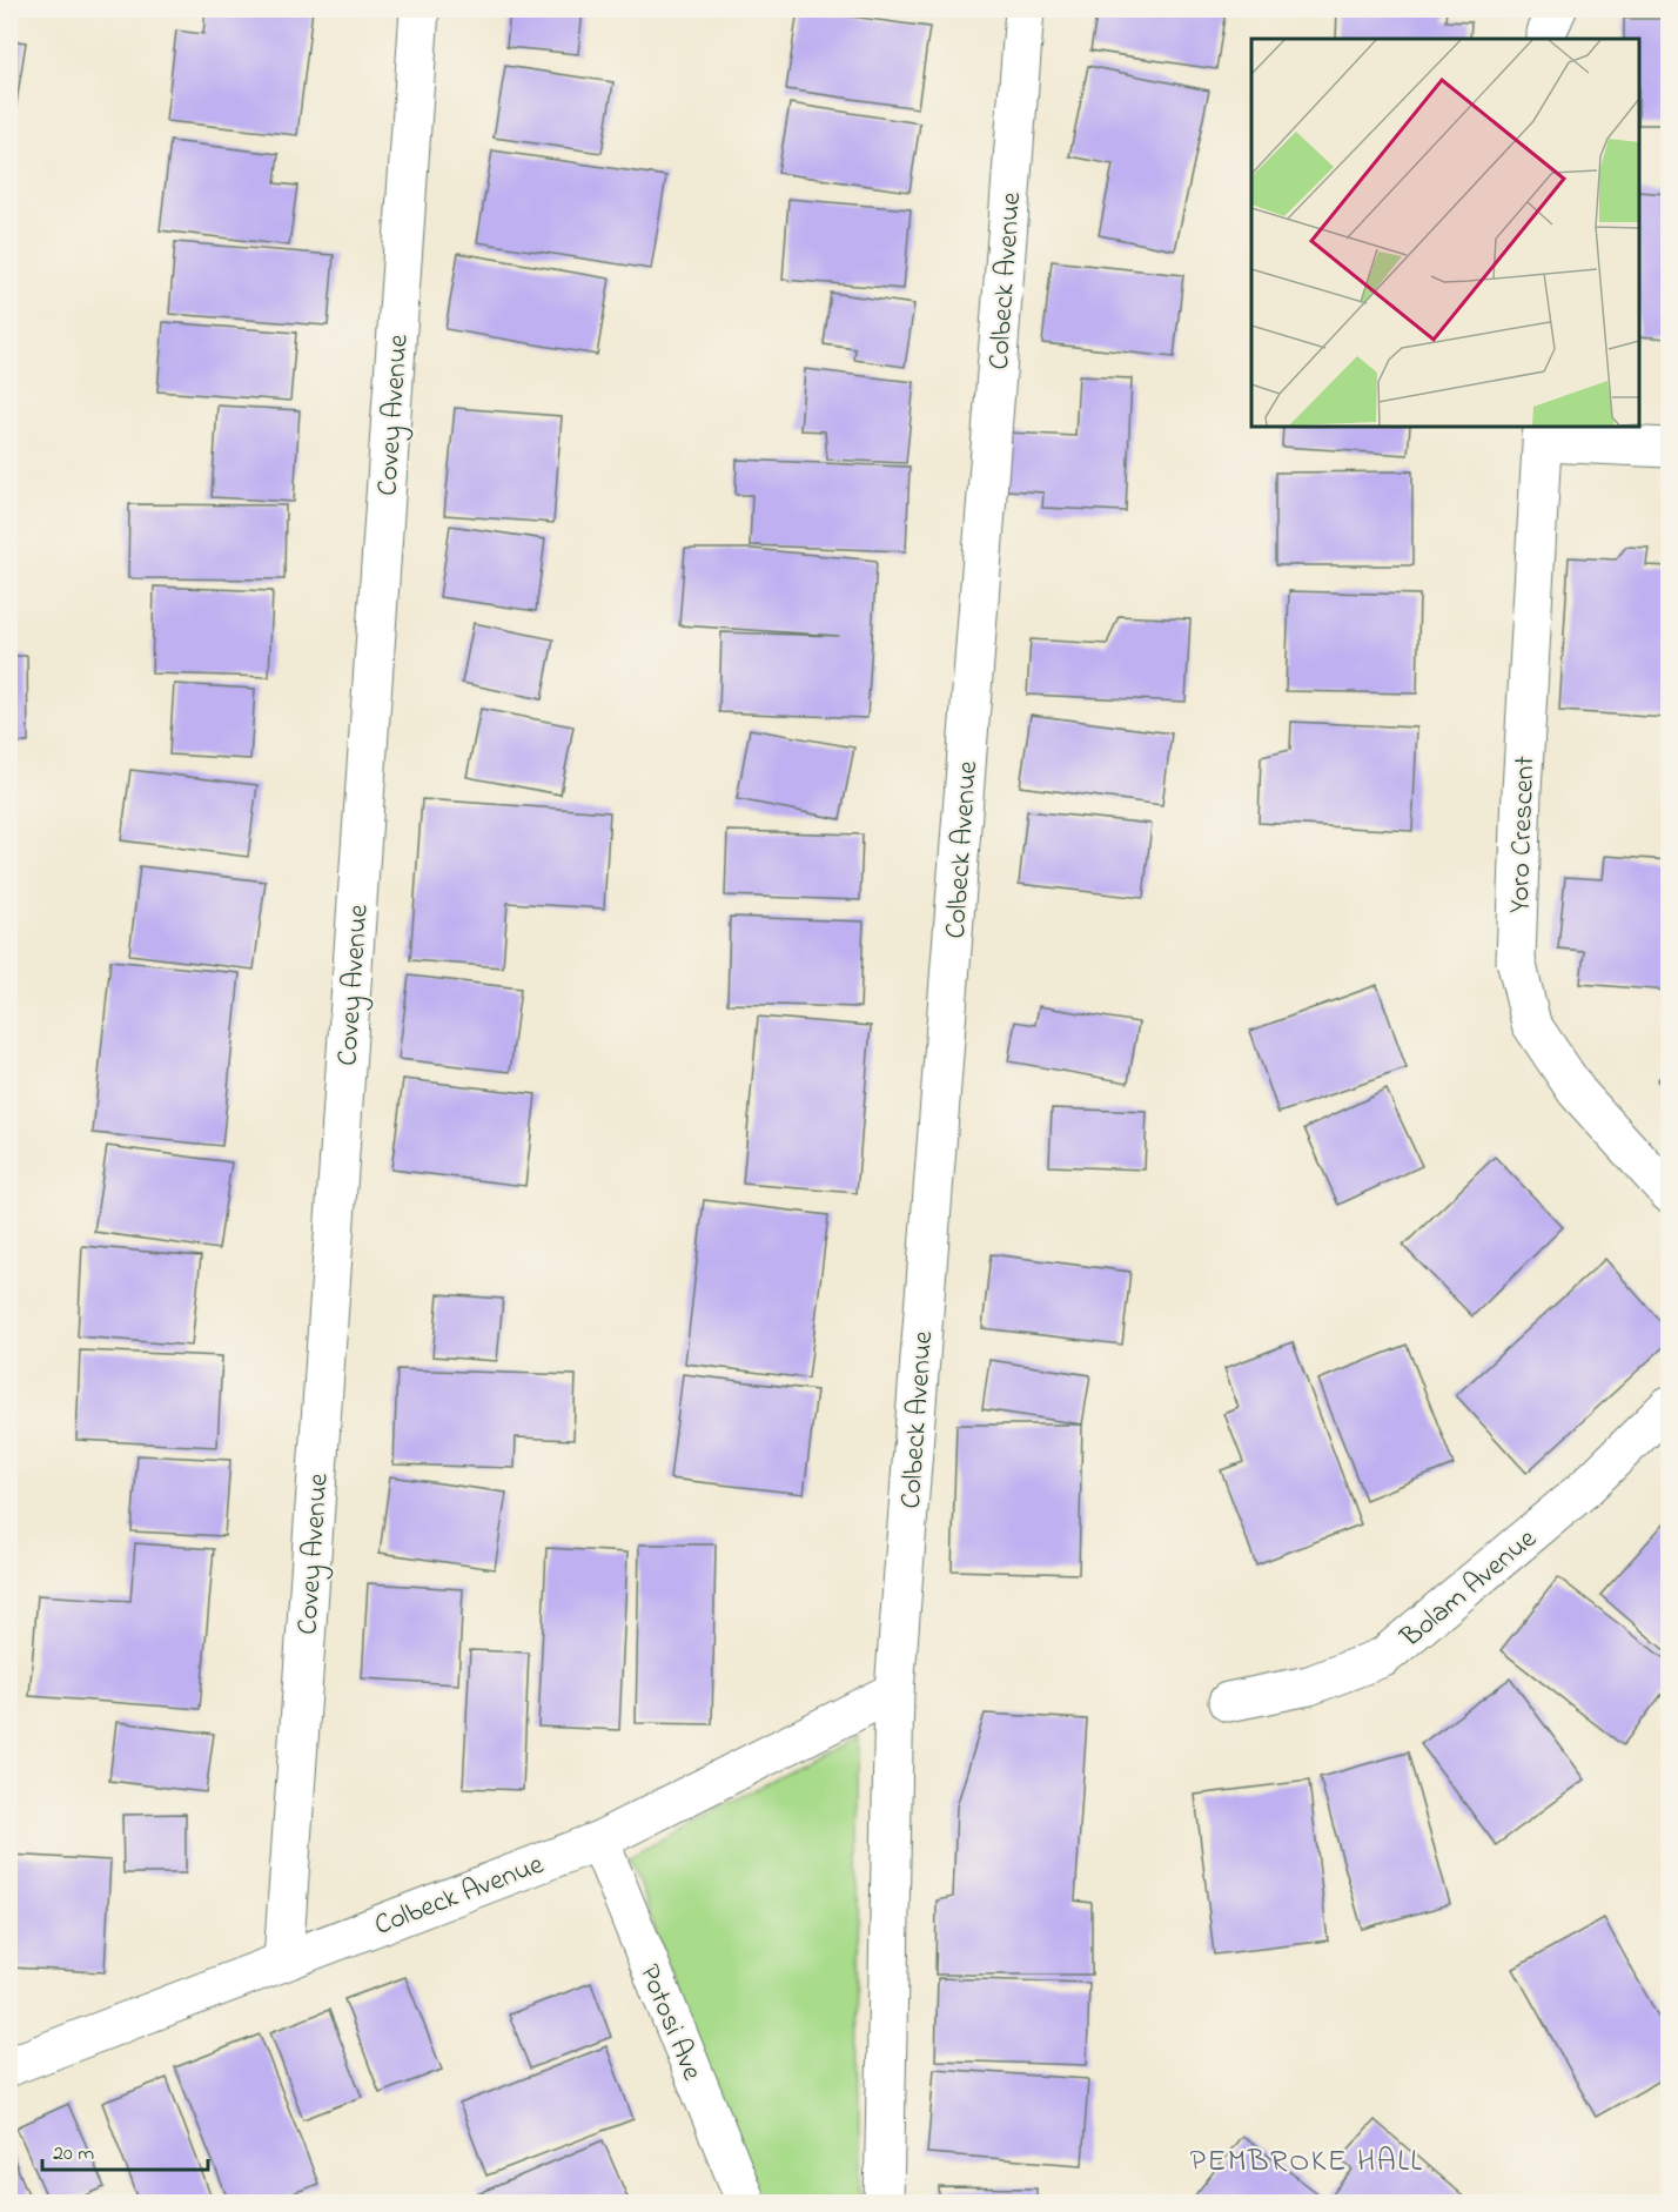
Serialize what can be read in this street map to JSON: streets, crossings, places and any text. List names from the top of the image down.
{
  "streets": {
    "street": [
      "Colbeck Avenue",
      "Covey Avenue",
      "Yoro Crescent",
      "Bolam Avenue",
      "Potosi Ave"
    ]
  },
  "crossings": [
    ["Colbeck Avenue", "Covey Avenue"],
    ["Colbeck Avenue", "Potosi Ave"]
  ],
  "districts": ["PEMBROKE HALL"],
  "scale_bar": "20 m"
}
